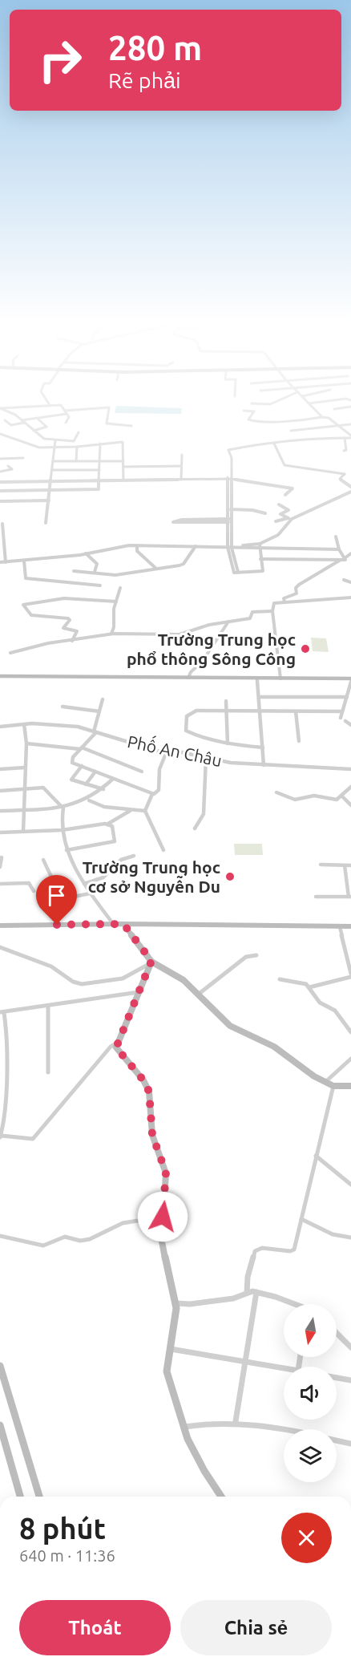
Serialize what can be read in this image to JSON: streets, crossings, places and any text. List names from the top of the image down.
{
  "streets": {
    "street": ["Phố An Châu"]
  },
  "places": ["Trường Trung học phổ thông Sông Công", "Trường Trung học cơ sở Nguyễn Du"],
  "north": "bottom",
  "page": {
    "turn": ["280 m", "Rẽ phải"],
    "heading": ["8 phút", "640 m · 11:36"],
    "buttons": ["Thoát", "Chia sẻ"]
  }
}
